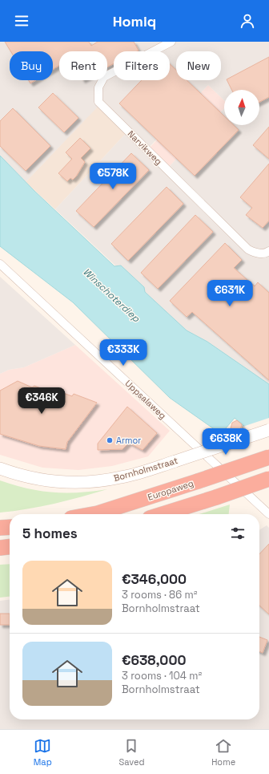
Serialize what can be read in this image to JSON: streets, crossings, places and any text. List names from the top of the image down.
{
  "streets": {
    "highway": ["Europaweg"],
    "street": ["Narvikweg", "Uppsalaweg", "Bornholmstraat"]
  },
  "water": ["Winschoterdiep"],
  "places": ["Armor"],
  "north": "top",
  "page": {
    "header": "Homiq",
    "chip": [
      "Buy",
      "Rent",
      "Filters",
      "New"
    ],
    "price": [
      "€578K",
      "€631K",
      "€333K",
      "€346K",
      "€638K"
    ],
    "heading": "5 homes",
    "list": [
      {
        "name": "€346,000",
        "note": "3 rooms · 86 m² · Bornholmstraat"
      },
      {
        "name": "€638,000",
        "note": "3 rooms · 104 m² · Bornholmstraat"
      }
    ],
    "tabs": ["Map", "Saved", "Home"]
  }
}
